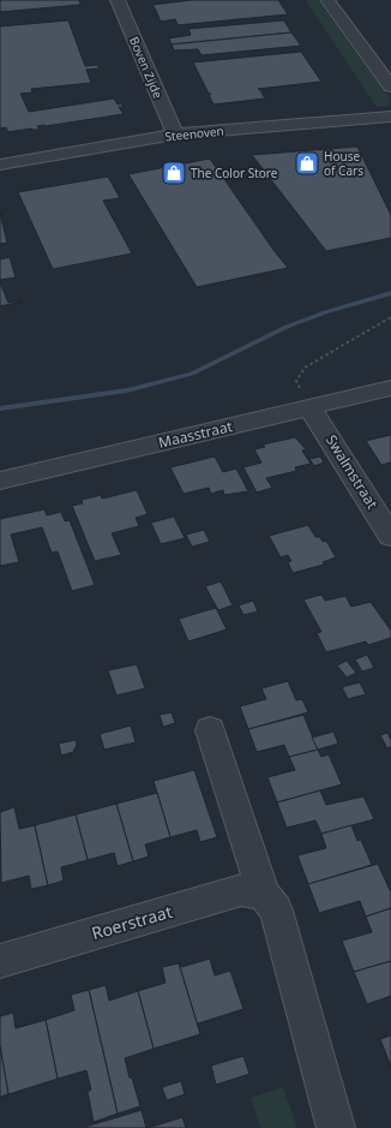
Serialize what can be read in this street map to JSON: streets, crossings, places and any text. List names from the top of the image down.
{
  "streets": {
    "street": [
      "Boven Zijde",
      "Steenoven",
      "Maasstraat",
      "Swalmstraat",
      "Roerstraat"
    ]
  },
  "crossings": [
    ["Boven Zijde", "Steenoven"],
    ["Maasstraat", "Swalmstraat"]
  ],
  "places": {
    "shop": ["House of Cars", "The Color Store"]
  }
}
